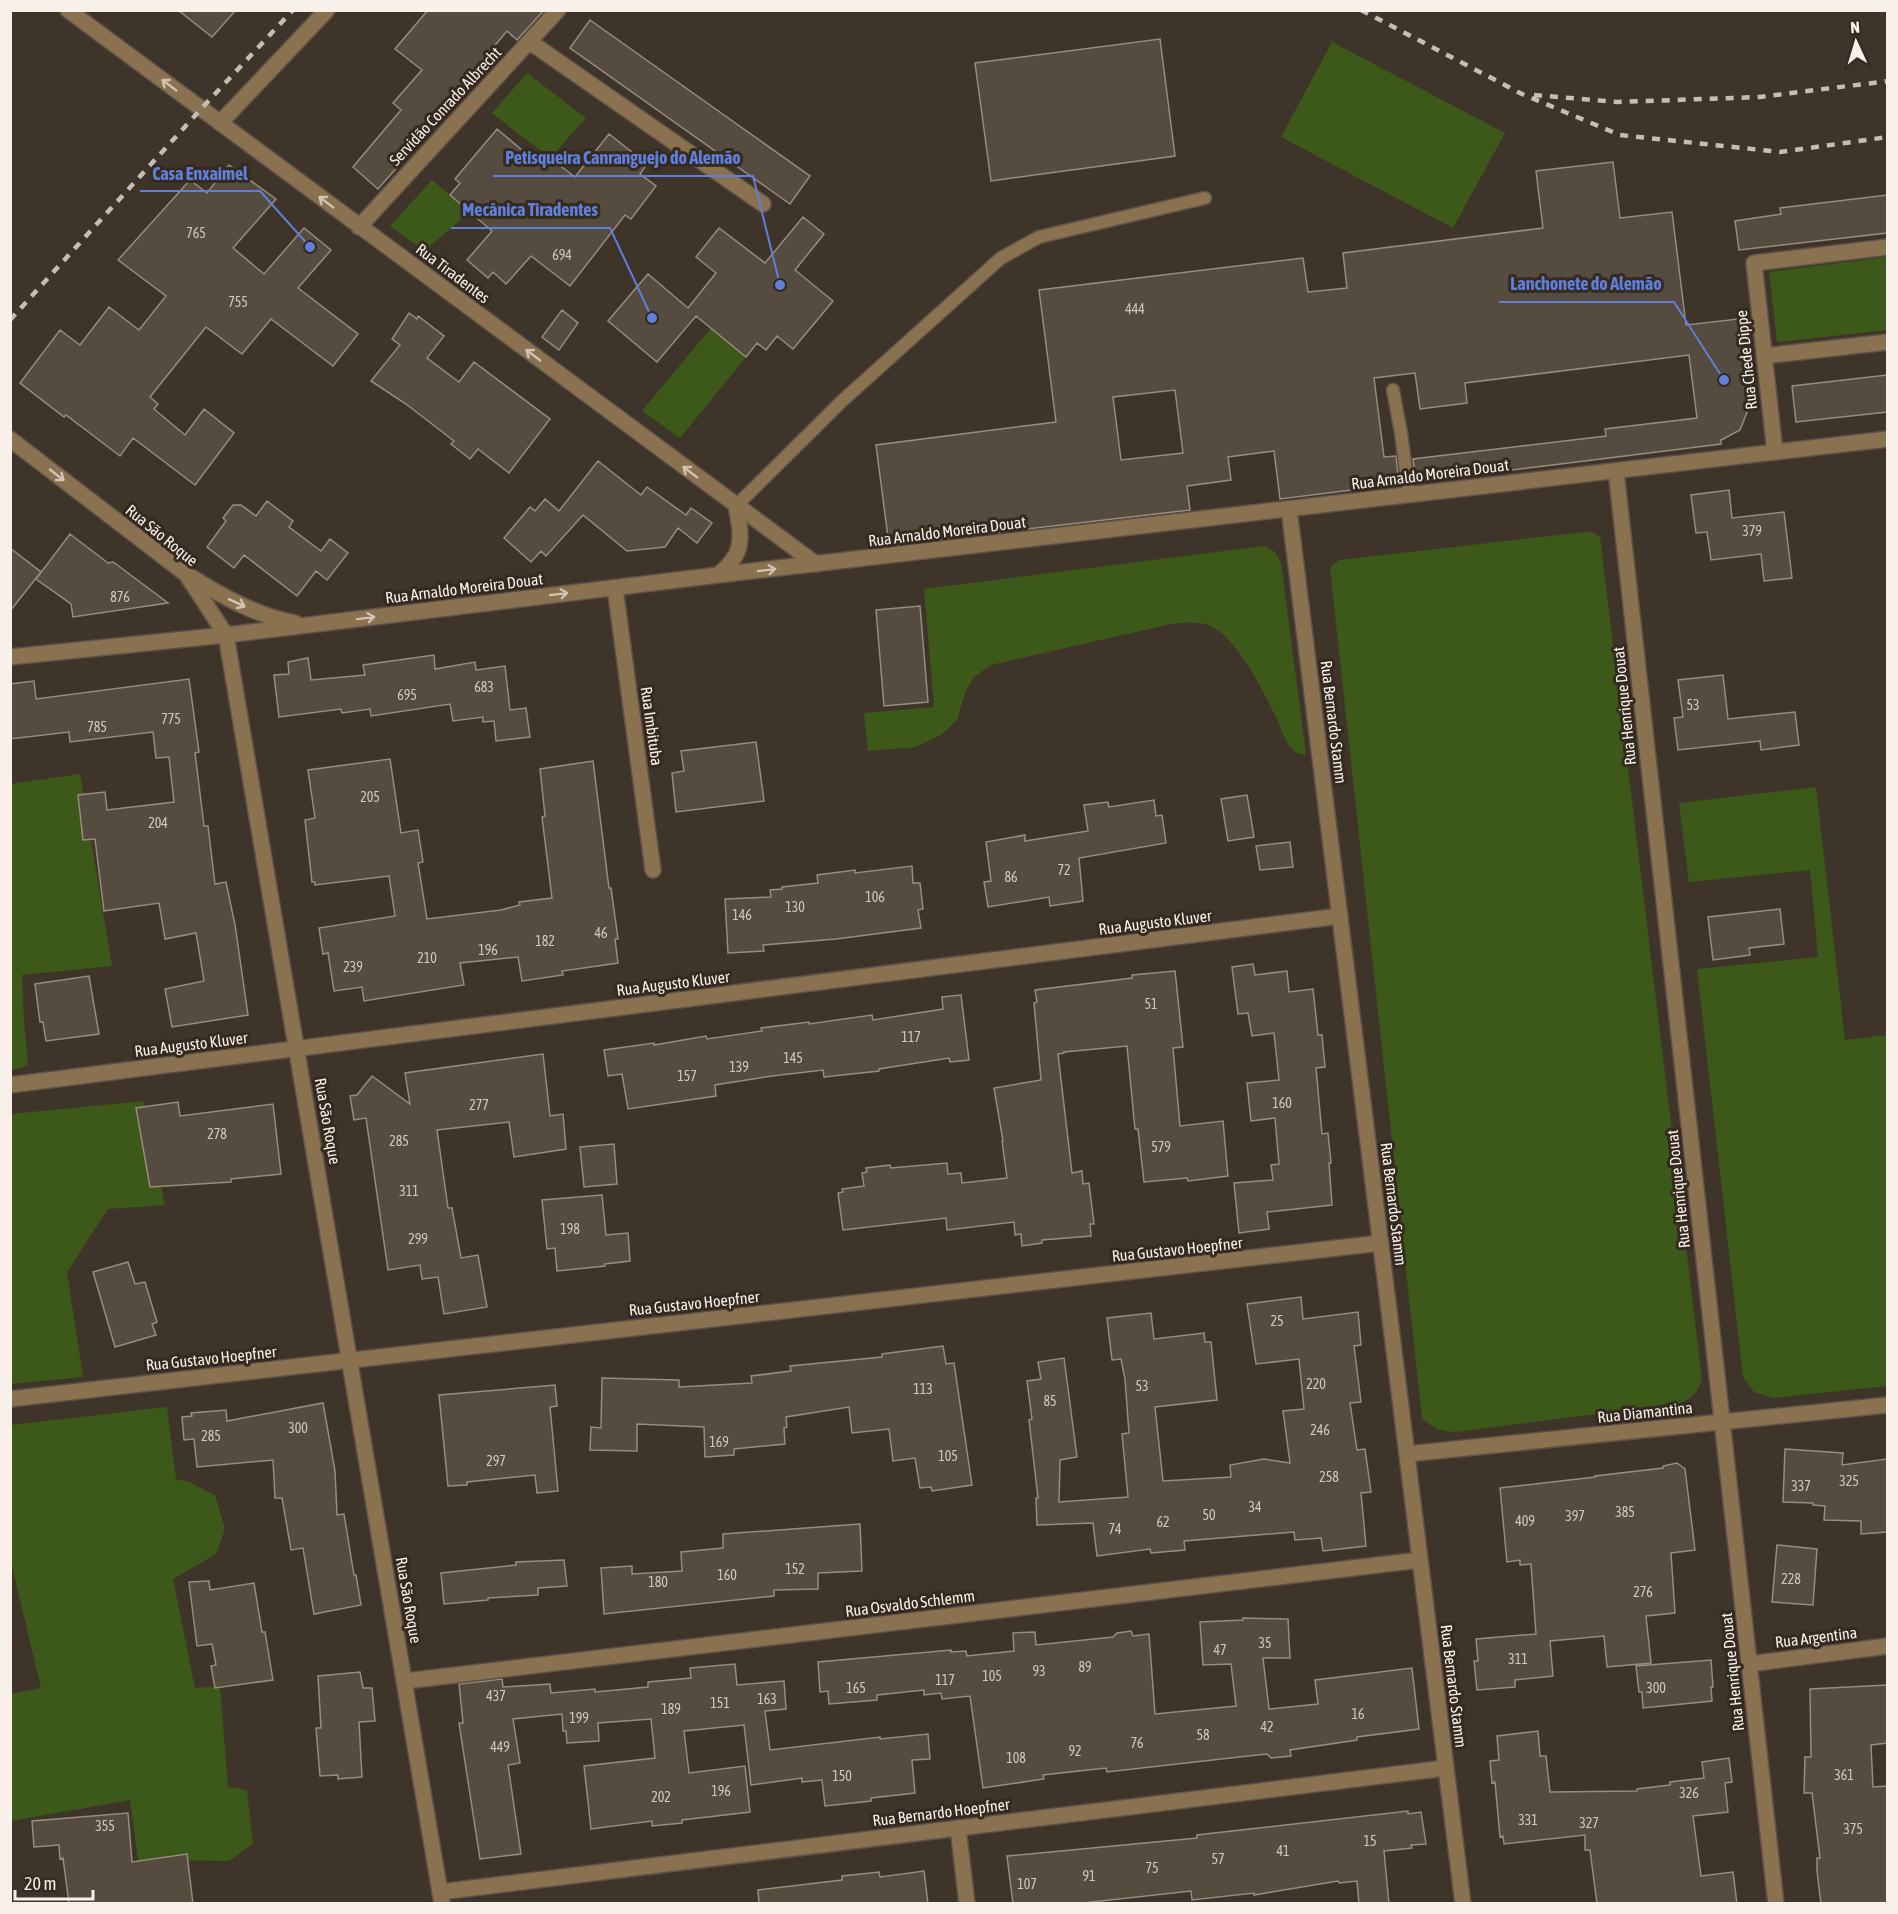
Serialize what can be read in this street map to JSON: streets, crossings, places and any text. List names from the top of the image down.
{
  "streets": {
    "street": [
      "Servidão Conrado Albrecht",
      "Rua Tiradentes",
      "Rua Chede Dippe",
      "Rua Arnaldo Moreira Douat",
      "Rua São Roque",
      "Rua Henrique Douat",
      "Rua Bernardo Stamm",
      "Rua Imbituba",
      "Rua Augusto Kluver",
      "Rua Gustavo Hoepfner",
      "Rua Diamantina",
      "Rua Osvaldo Schlemm",
      "Rua Argentina",
      "Rua Bernardo Hoepfner"
    ]
  },
  "crossings": [
    ["Servidão Conrado Albrecht", "Rua Tiradentes"],
    ["Rua Tiradentes", "Rua Arnaldo Moreira Douat"],
    ["Rua Chede Dippe", "Rua Arnaldo Moreira Douat"],
    ["Rua Arnaldo Moreira Douat", "Rua São Roque"],
    ["Rua Arnaldo Moreira Douat", "Rua Henrique Douat"],
    ["Rua Arnaldo Moreira Douat", "Rua Bernardo Stamm"],
    ["Rua Arnaldo Moreira Douat", "Rua Imbituba"],
    ["Rua São Roque", "Rua Augusto Kluver"],
    ["Rua São Roque", "Rua Gustavo Hoepfner"],
    ["Rua São Roque", "Rua Osvaldo Schlemm"],
    ["Rua São Roque", "Rua Bernardo Hoepfner"],
    ["Rua Henrique Douat", "Rua Diamantina"],
    ["Rua Henrique Douat", "Rua Argentina"],
    ["Rua Bernardo Stamm", "Rua Augusto Kluver"],
    ["Rua Bernardo Stamm", "Rua Gustavo Hoepfner"],
    ["Rua Bernardo Stamm", "Rua Diamantina"],
    ["Rua Bernardo Stamm", "Rua Osvaldo Schlemm"],
    ["Rua Bernardo Stamm", "Rua Bernardo Hoepfner"]
  ],
  "one_way": ["Rua Tiradentes"],
  "places": [
    "Casa Enxaimel",
    "Petisqueira Canranguejo do Alemão",
    "Mecânica Tiradentes",
    "Lanchonete do Alemão"
  ],
  "house_numbers": [
    "765",
    "694",
    "755",
    "444",
    "379",
    "876",
    "683",
    "695",
    "53",
    "775",
    "785",
    "205",
    "204",
    "72",
    "86",
    "106",
    "130",
    "146",
    "46",
    "182",
    "196",
    "210",
    "239",
    "51",
    "117",
    "145",
    "139",
    "157",
    "160",
    "277",
    "278",
    "285",
    "579",
    "311",
    "198",
    "299",
    "25",
    "220",
    "53",
    "113",
    "85",
    "300",
    "246",
    "285",
    "169",
    "105",
    "297",
    "258",
    "325",
    "337",
    "34",
    "385",
    "50",
    "397",
    "409",
    "62",
    "74",
    "152",
    "160",
    "228",
    "180",
    "276",
    "35",
    "47",
    "311",
    "89",
    "93",
    "105",
    "117",
    "165",
    "300",
    "437",
    "163",
    "151",
    "189",
    "16",
    "199",
    "42",
    "58",
    "76",
    "449",
    "92",
    "108",
    "361",
    "150",
    "196",
    "326",
    "202",
    "331",
    "327",
    "355",
    "375",
    "15",
    "41",
    "57",
    "75",
    "91",
    "107"
  ],
  "scale_bar": "20 m",
  "north": "top"
}
